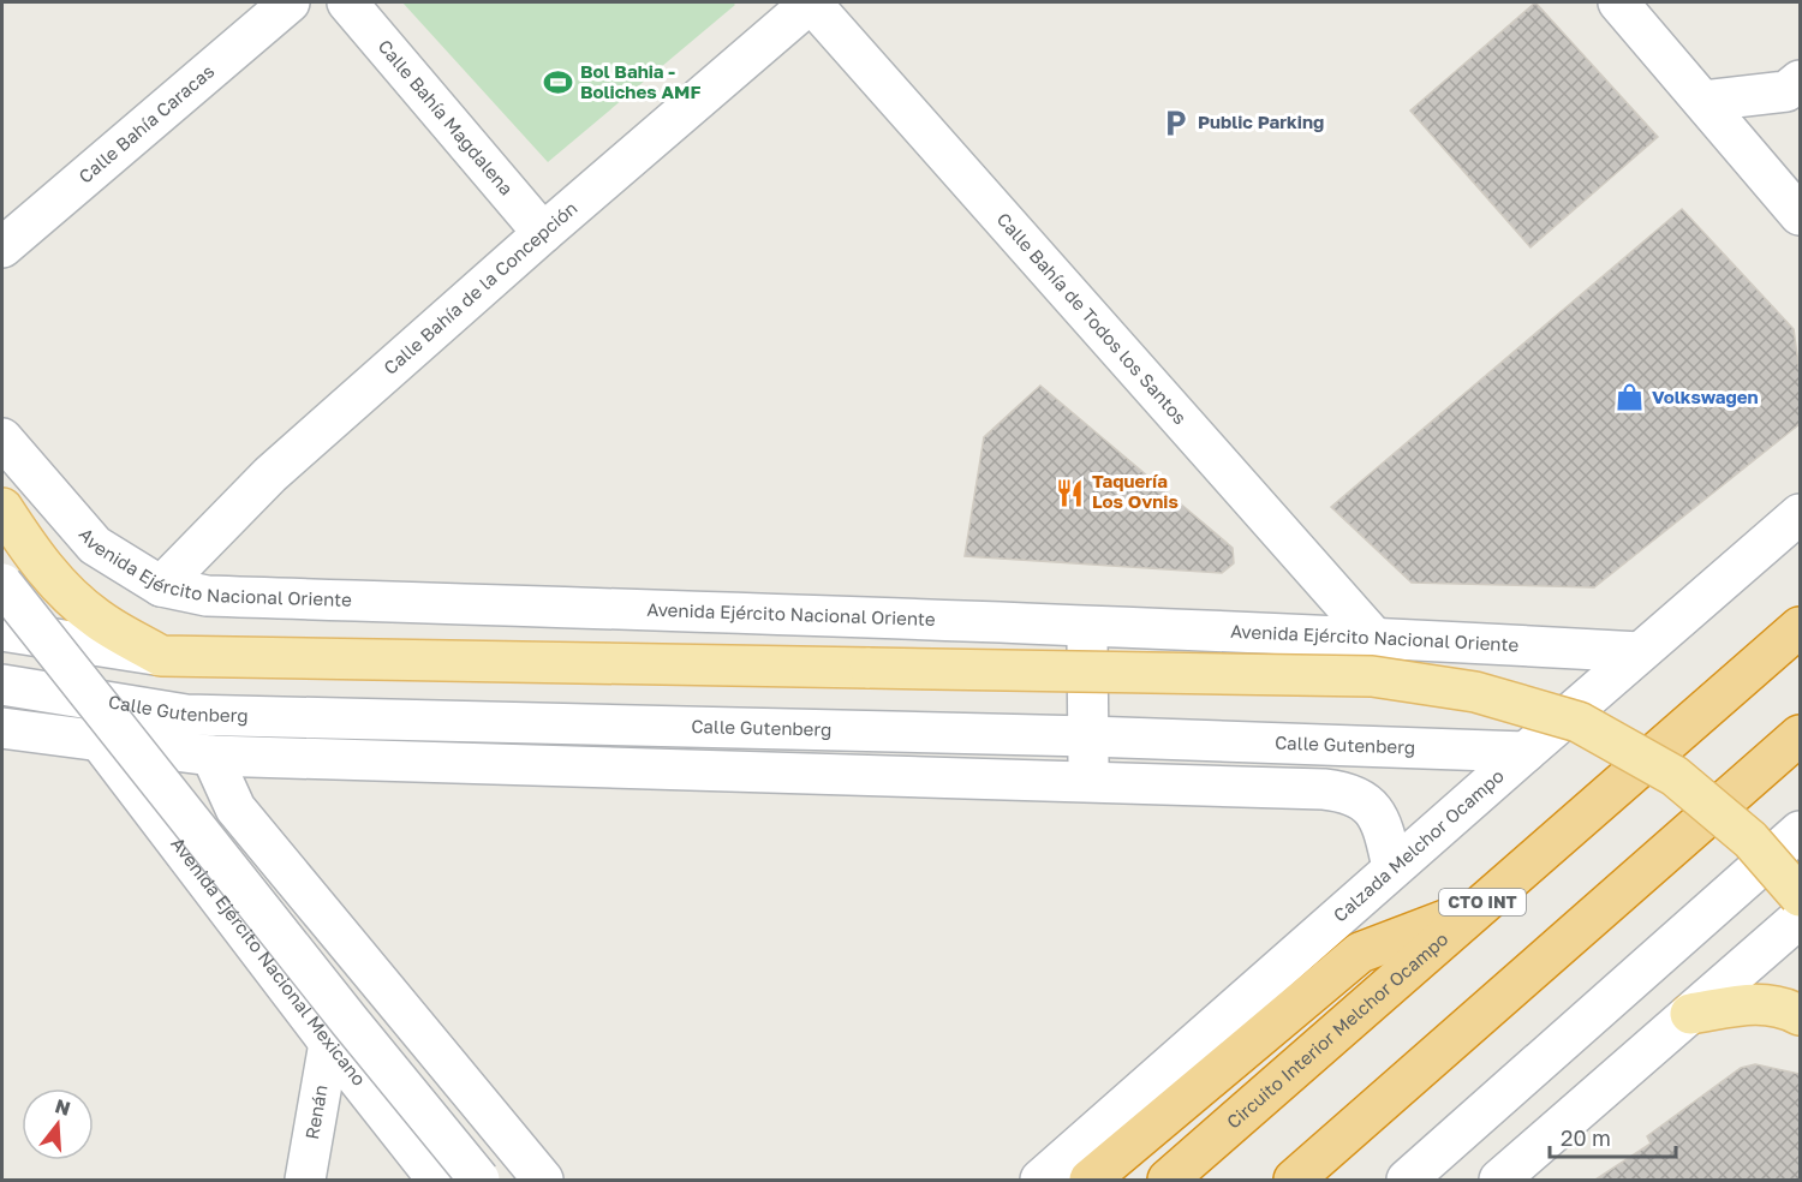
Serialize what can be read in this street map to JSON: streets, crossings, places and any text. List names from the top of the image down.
{
  "streets": {
    "highway": ["CTO INT", "Circuito Interior Melchor Ocampo"],
    "street": [
      "Calle Bahía Magdalena",
      "Calle Bahía Caracas",
      "Calle Bahía de la Concepción",
      "Calle Bahía de Todos los Santos",
      "Avenida Ejército Nacional Oriente",
      "Calle Gutenberg",
      "Calzada Melchor Ocampo",
      "Avenida Ejército Nacional Mexicano",
      "Renán"
    ]
  },
  "crossings": [
    ["Calle Bahía Magdalena", "Calle Bahía de la Concepción"],
    ["Calle Bahía de la Concepción", "Calle Bahía de Todos los Santos"],
    ["Calle Bahía de la Concepción", "Avenida Ejército Nacional Oriente"],
    ["Calle Bahía de Todos los Santos", "Avenida Ejército Nacional Oriente"],
    ["Avenida Ejército Nacional Oriente", "Calzada Melchor Ocampo"],
    ["Calle Gutenberg", "Calzada Melchor Ocampo"],
    ["Avenida Ejército Nacional Mexicano", "Renán"]
  ],
  "places": {
    "sports": ["Bol Bahia - Boliches AMF"],
    "parking": ["Public Parking"],
    "shop": ["Volkswagen"],
    "restaurant": ["Taquería Los Ovnis"]
  },
  "scale_bar": "20 m",
  "north": "top"
}
